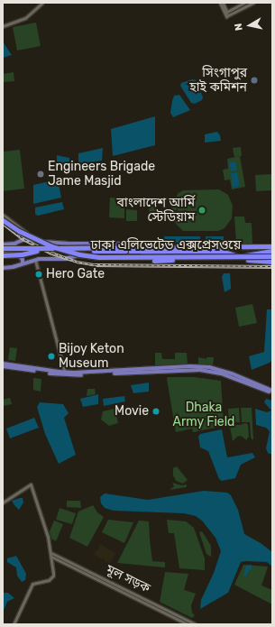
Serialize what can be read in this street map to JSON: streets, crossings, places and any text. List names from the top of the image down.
{
  "streets": {
    "highway": ["ঢাকা এলিভেটেড এক্সপ্রেসওয়ে"],
    "street": ["মূল সড়ক"]
  },
  "parks": ["Dhaka Army Field"],
  "places": [
    "সিংগাপুর হাই কমিশন",
    "Engineers Brigade Jame Masjid",
    "বাংলাদেশ আর্মি স্টেডিয়াম",
    "Hero Gate",
    "Bijoy Keton Museum",
    "Movie"
  ],
  "north": "left"
}
